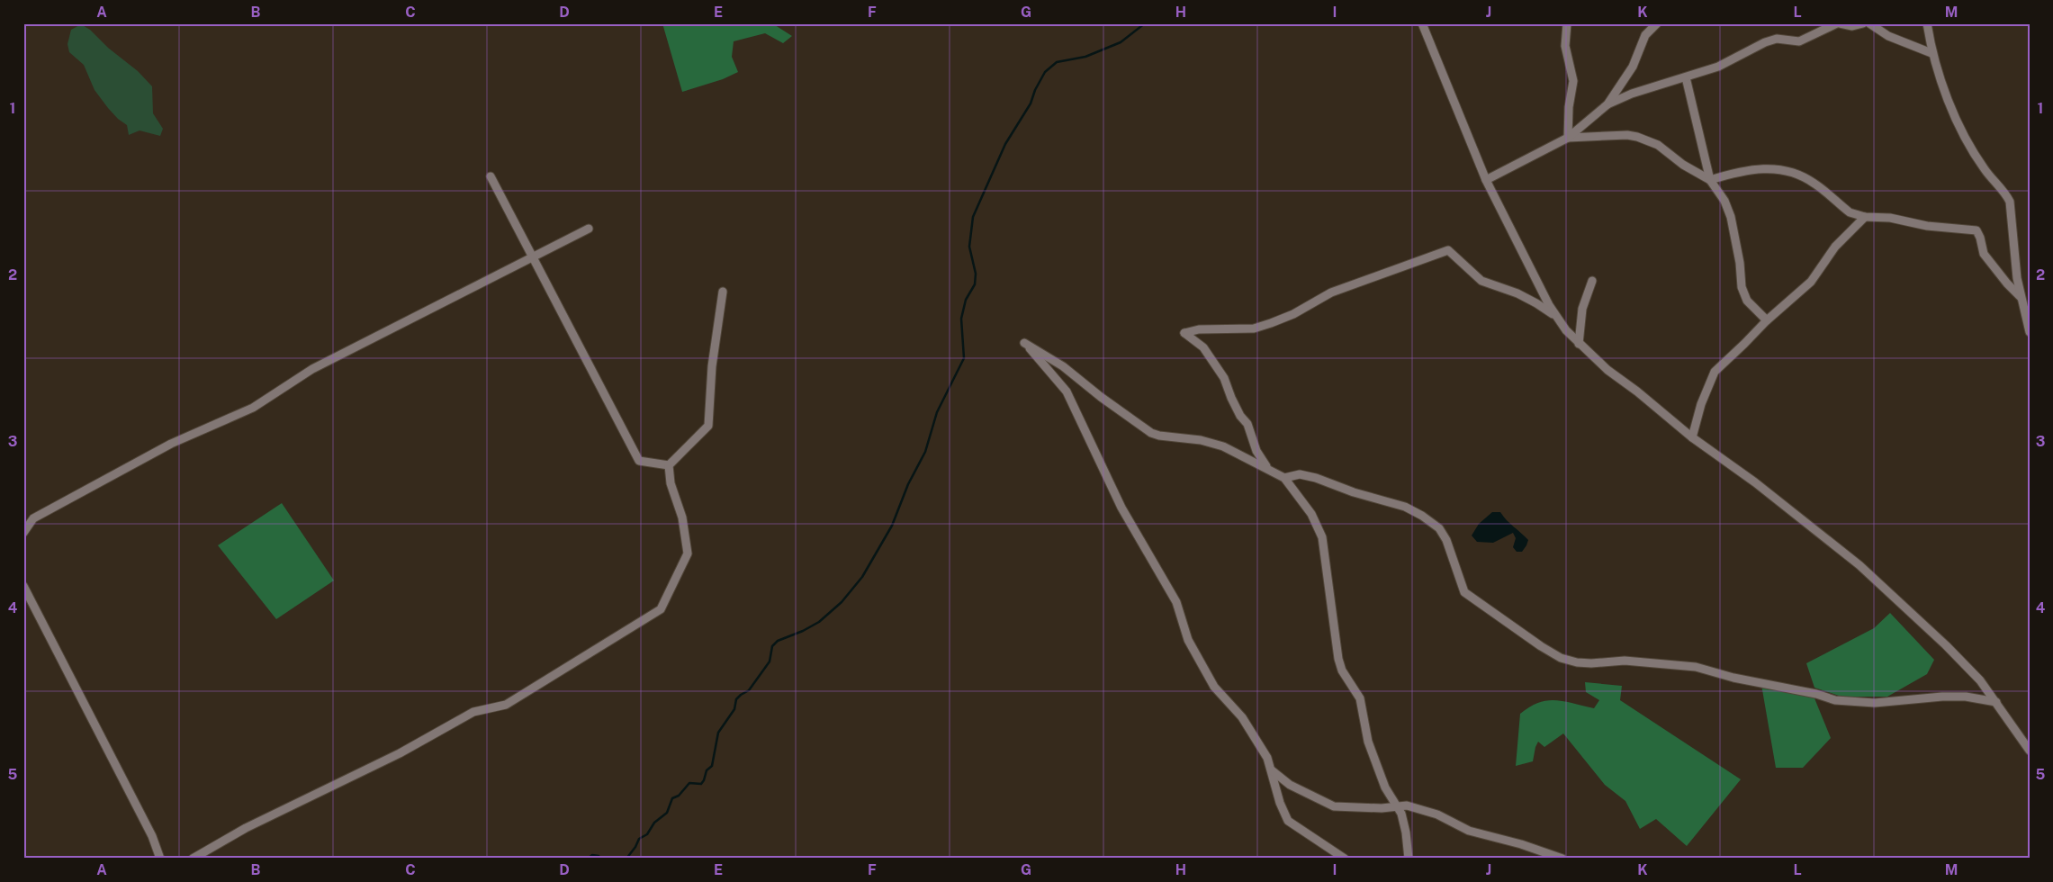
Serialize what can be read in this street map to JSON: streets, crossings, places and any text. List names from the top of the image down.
{
  "grid": {
    "columns": [
      "A",
      "B",
      "C",
      "D",
      "E",
      "F",
      "G",
      "H",
      "I",
      "J",
      "K",
      "L",
      "M"
    ],
    "rows": [
      "1",
      "2",
      "3",
      "4",
      "5"
    ]
  }
}
